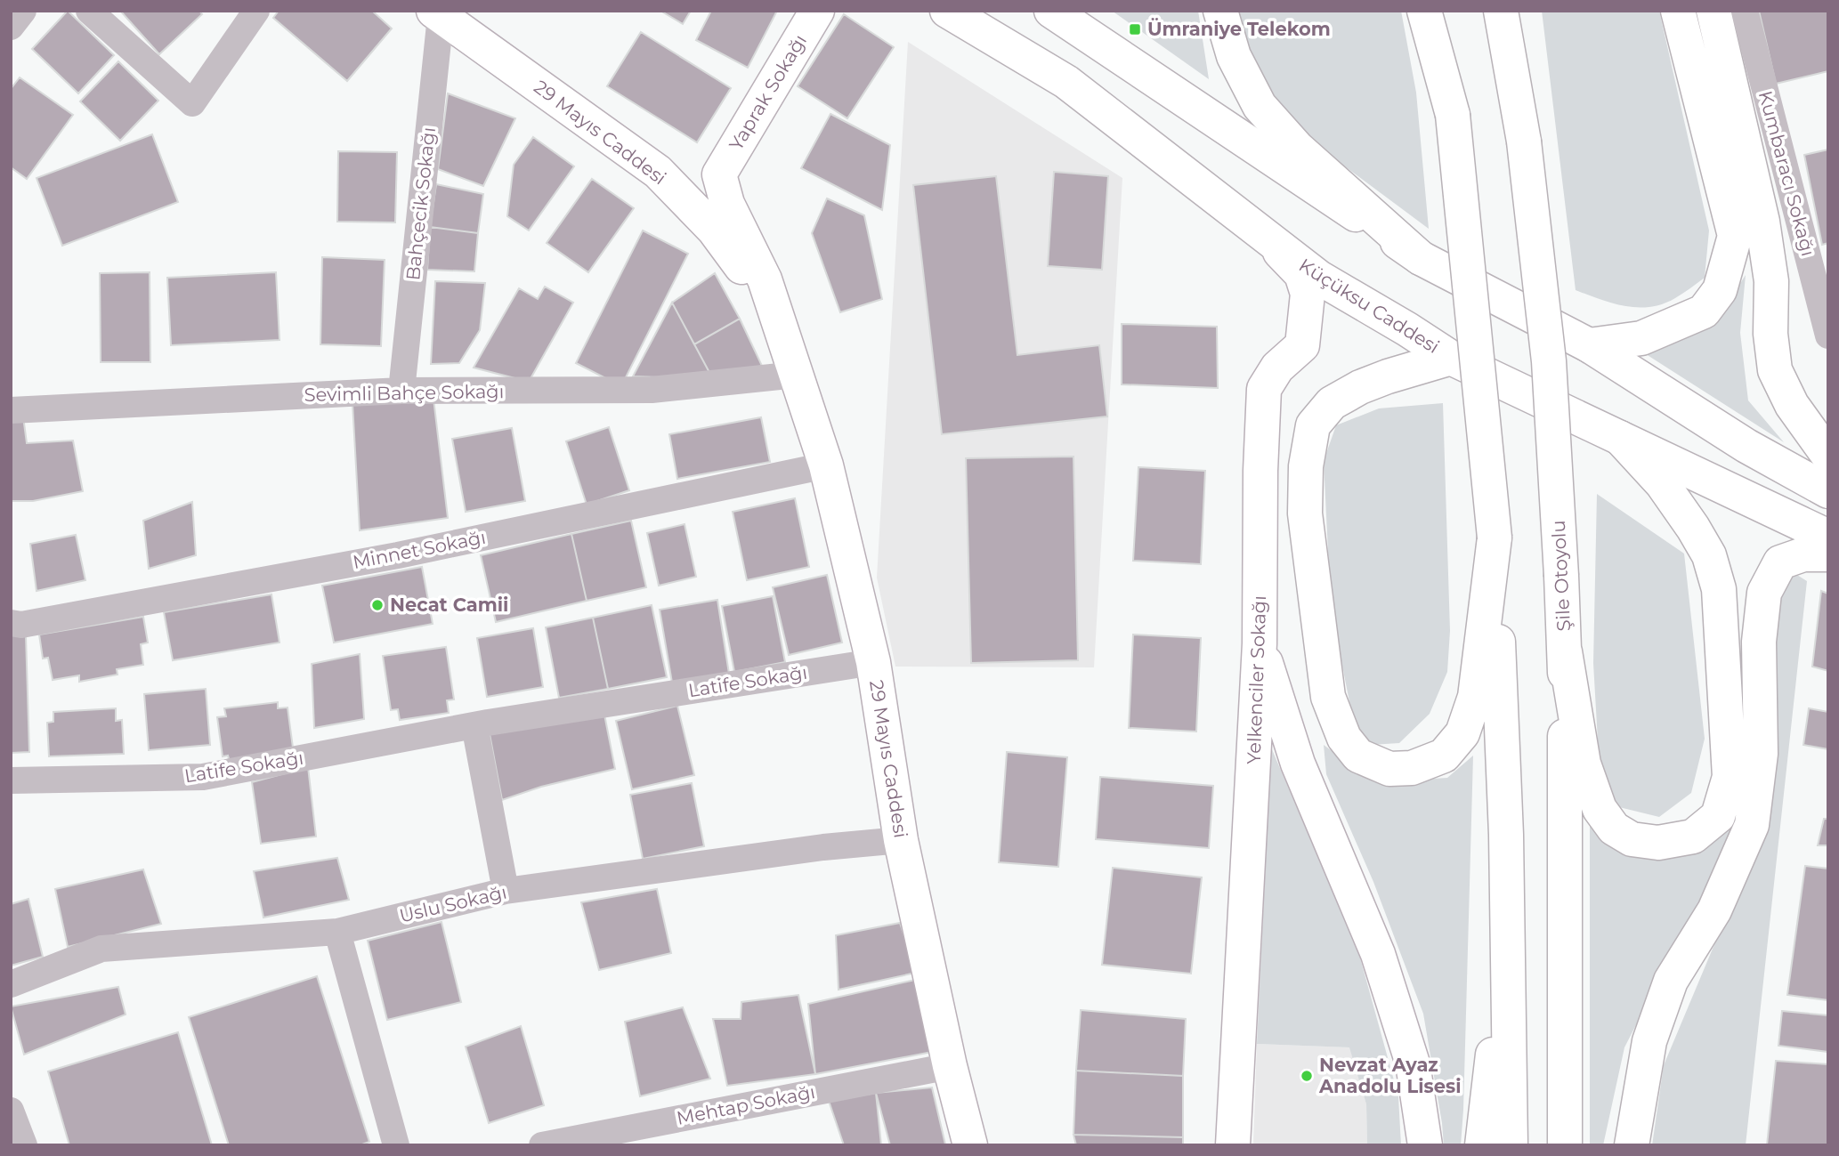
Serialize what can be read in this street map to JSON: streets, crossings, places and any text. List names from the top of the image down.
{
  "streets": {
    "main road": [
      "Yaprak Sokağı",
      "29 Mayıs Caddesi",
      "Küçüksu Caddesi",
      "Şile Otoyolu",
      "Yelkenciler Sokağı"
    ],
    "street": [
      "Kumbaracı Sokağı",
      "Bahçecik Sokağı",
      "Sevimli Bahçe Sokağı",
      "Minnet Sokağı",
      "Latife Sokağı",
      "Uslu Sokağı",
      "Mehtap Sokağı"
    ]
  },
  "crossings": [
    ["Yaprak Sokağı", "29 Mayıs Caddesi"],
    ["29 Mayıs Caddesi", "Bahçecik Sokağı"],
    ["29 Mayıs Caddesi", "Sevimli Bahçe Sokağı"],
    ["29 Mayıs Caddesi", "Minnet Sokağı"],
    ["29 Mayıs Caddesi", "Latife Sokağı"],
    ["29 Mayıs Caddesi", "Uslu Sokağı"],
    ["29 Mayıs Caddesi", "Mehtap Sokağı"],
    ["Bahçecik Sokağı", "Sevimli Bahçe Sokağı"],
    ["Küçüksu Caddesi", "Yelkenciler Sokağı"]
  ],
  "places": {
    "transit": ["Ümraniye Telekom"],
    "other": ["Necat Camii", "Nevzat Ayaz Anadolu Lisesi"]
  }
}
